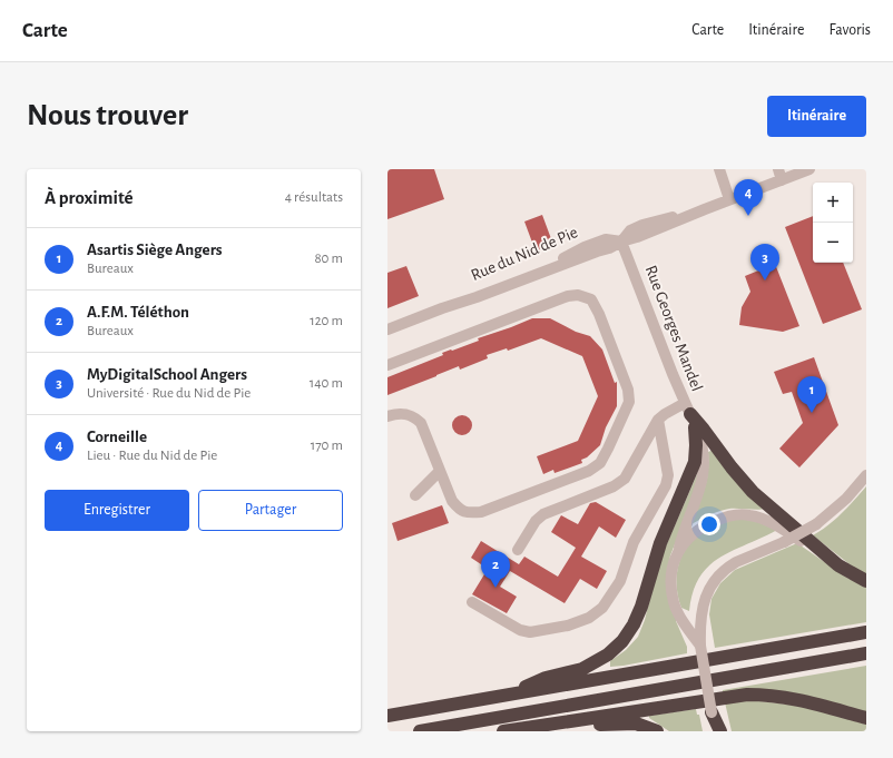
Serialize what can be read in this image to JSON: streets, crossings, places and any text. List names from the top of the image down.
{
  "streets": {
    "street": ["Rue du Nid de Pie", "Rue Georges Mandel"]
  },
  "crossings": [
    ["Rue du Nid de Pie", "Rue Georges Mandel"]
  ],
  "page": {
    "header": "Carte",
    "nav": ["Carte", "Itinéraire", "Favoris"],
    "buttons": [
      "Itinéraire",
      ["Enregistrer", "Partager"]
    ],
    "title": "Nous trouver",
    "heading": ["À proximité", "4 résultats"],
    "pins": [
      "4",
      "3",
      "1",
      "2"
    ],
    "map_buttons": ["+", "−"],
    "list": [
      {
        "mark": "1",
        "name": "Asartis Siège Angers",
        "note": "Bureaux",
        "value": "80 m"
      },
      {
        "mark": "2",
        "name": "A.F.M. Téléthon",
        "note": "Bureaux",
        "value": "120 m"
      },
      {
        "mark": "3",
        "name": "MyDigitalSchool Angers",
        "note": "Université · Rue du Nid de Pie",
        "value": "140 m"
      },
      {
        "mark": "4",
        "name": "Corneille",
        "note": "Lieu · Rue du Nid de Pie",
        "value": "170 m"
      }
    ]
  }
}
